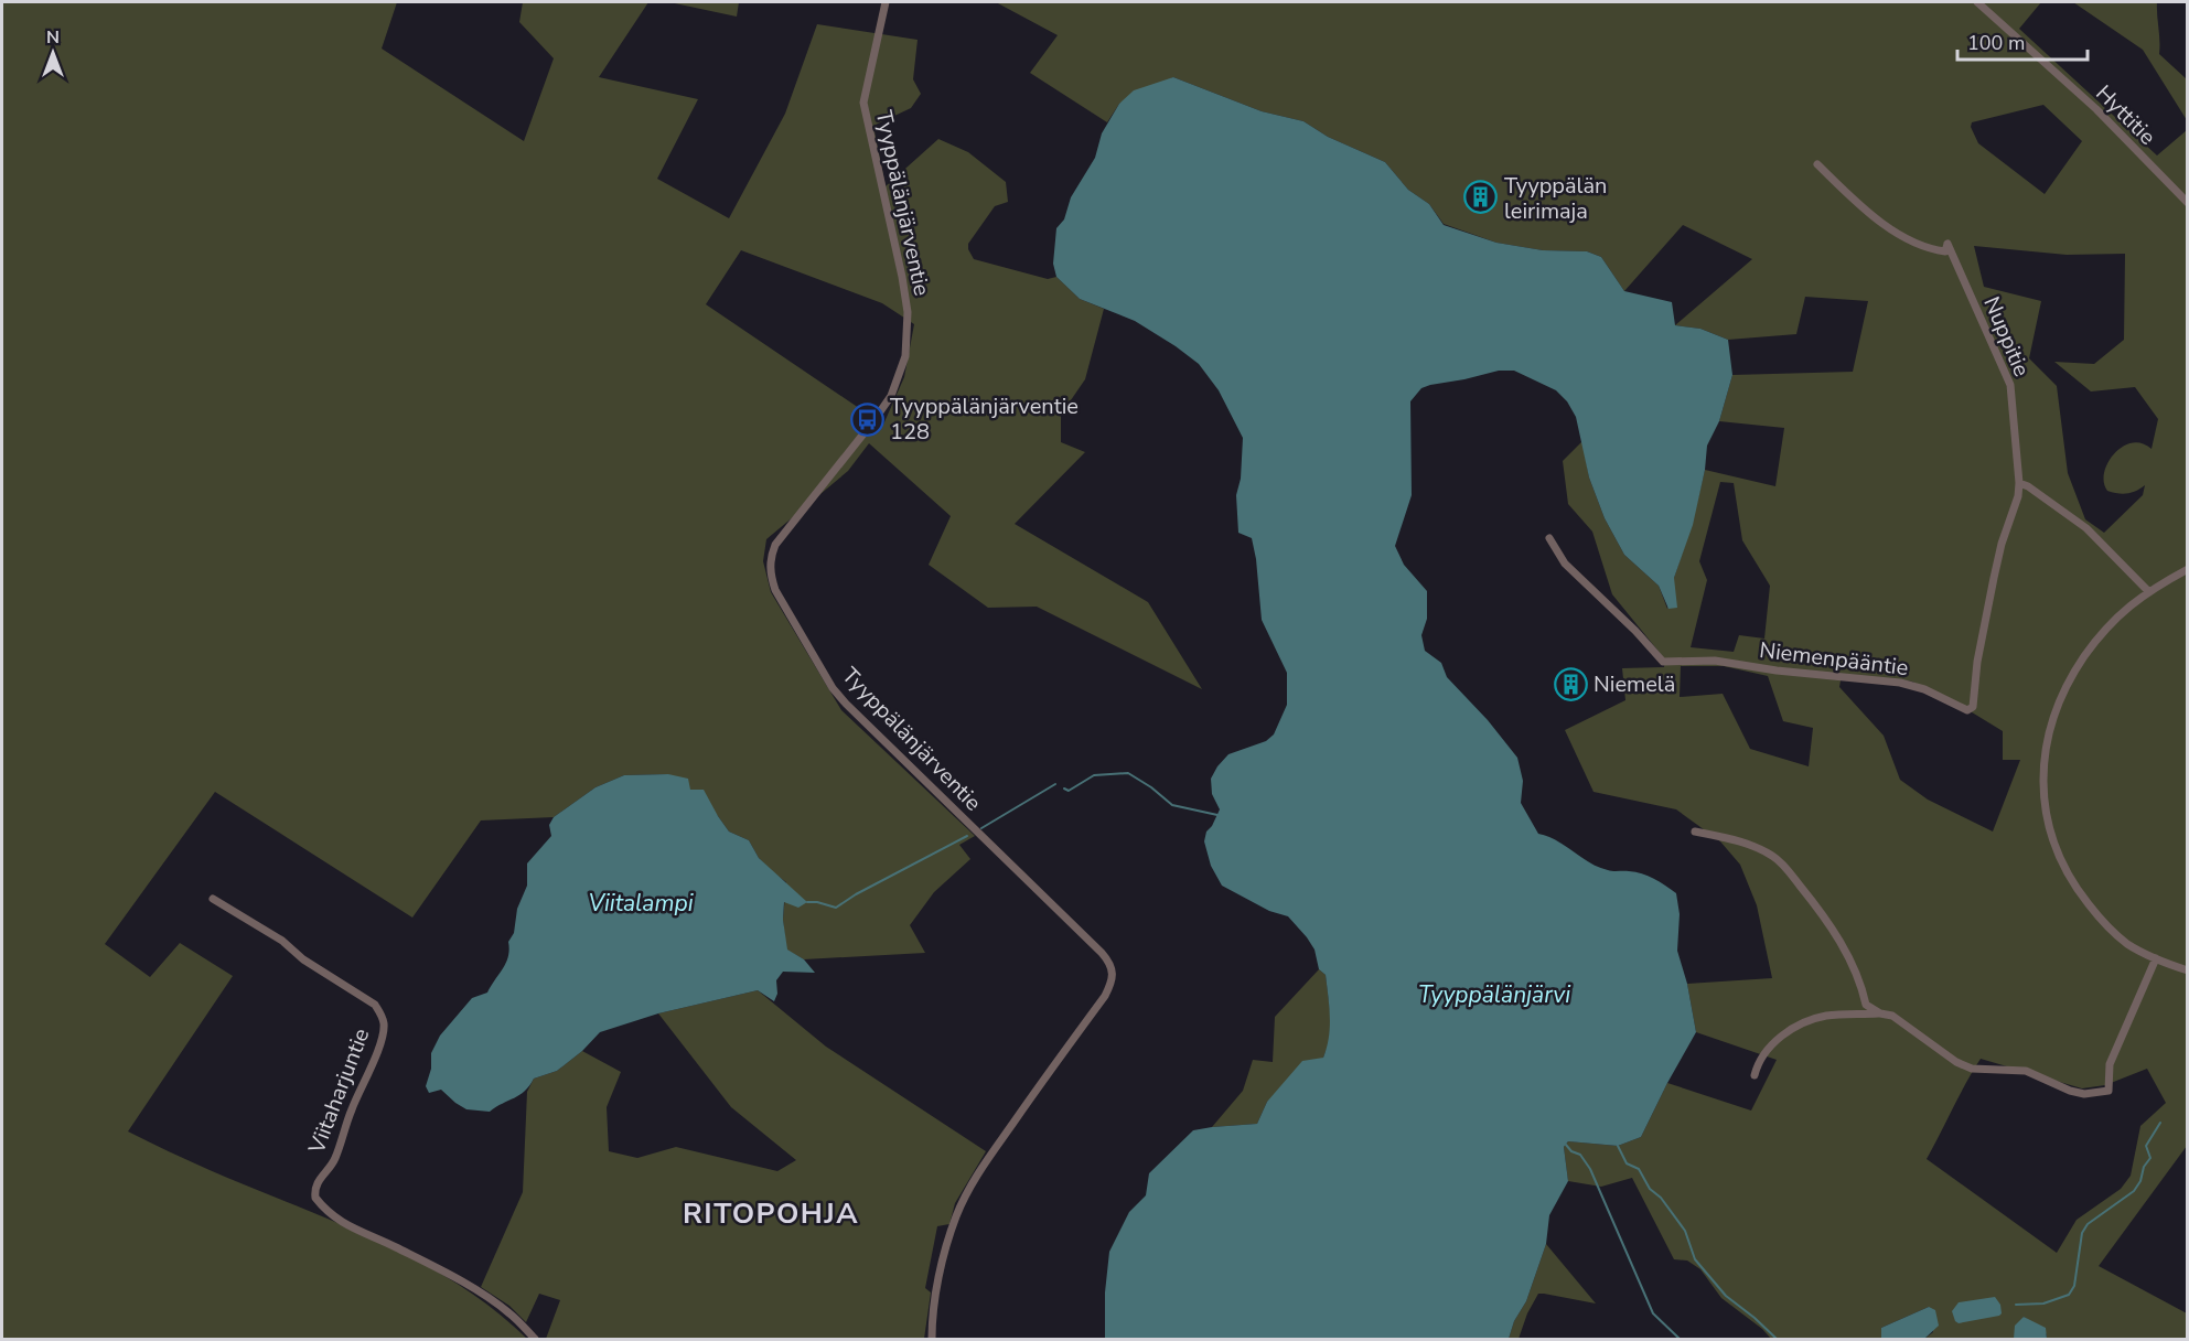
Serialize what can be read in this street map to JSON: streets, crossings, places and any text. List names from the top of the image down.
{
  "streets": {
    "street": [
      "Hyttitie",
      "Tyyppälänjärventie",
      "Nuppitie",
      "Niemenpääntie",
      "Viitaharjuntie"
    ]
  },
  "crossings": [
    ["Nuppitie", "Niemenpääntie"]
  ],
  "districts": ["RITOPOHJA"],
  "water": ["Viitalampi", "Tyyppälänjärvi"],
  "places": {
    "building": ["Tyyppälän leirimaja", "Niemelä"],
    "bus stop": ["Tyyppälänjärventie 128"]
  },
  "scale_bar": "100 m",
  "north": "top"
}
